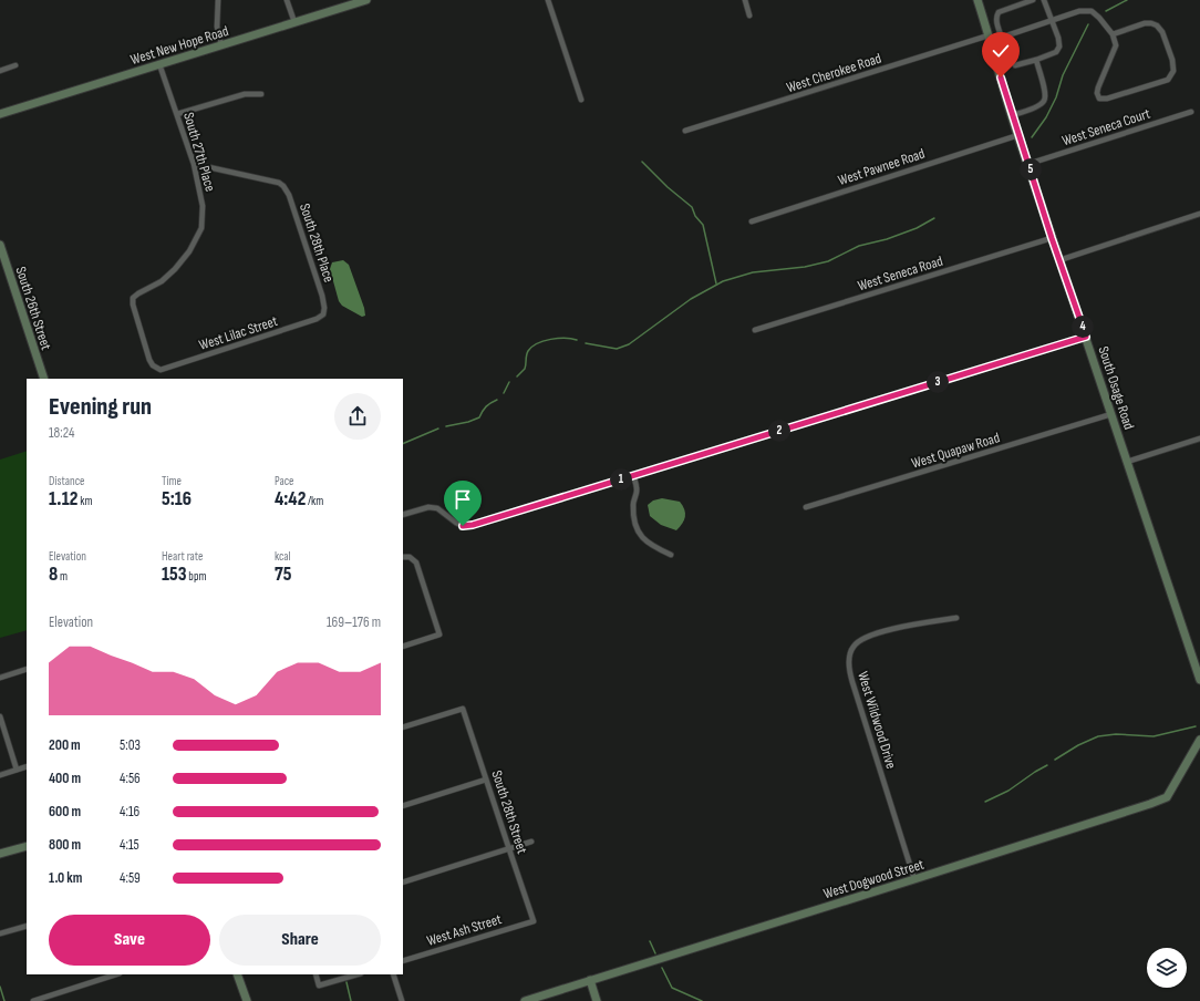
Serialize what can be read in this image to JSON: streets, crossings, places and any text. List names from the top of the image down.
{
  "streets": {
    "street": [
      "West New Hope Road",
      "West Cherokee Road",
      "West Seneca Court",
      "South 27th Place",
      "West Pawnee Road",
      "South 28th Place",
      "West Seneca Road",
      "South 26th Street",
      "West Lilac Street",
      "South Osage Road",
      "West Quapaw Road",
      "West Wildwood Drive",
      "South 28th Street",
      "West Dogwood Street",
      "West Ash Street"
    ]
  },
  "crossings": [
    ["West New Hope Road", "South 27th Place"],
    ["West Cherokee Road", "South Osage Road"],
    ["West Seneca Court", "South Osage Road"],
    ["South 27th Place", "South 28th Place"],
    ["South 27th Place", "West Lilac Street"],
    ["West Pawnee Road", "South Osage Road"],
    ["South 28th Place", "West Lilac Street"],
    ["West Seneca Road", "South Osage Road"],
    ["South Osage Road", "West Quapaw Road"],
    ["West Wildwood Drive", "West Dogwood Street"],
    ["South 28th Street", "West Ash Street"]
  ],
  "page": {
    "pins": [
      "5",
      "4",
      "3",
      "2",
      "1"
    ],
    "heading": ["Evening run", "18:24"],
    "stats": [
      ["Distance", "1.12 km"],
      ["Time", "5:16"],
      ["Pace", "4:42 /km"],
      ["Elevation", "8 m"],
      ["Heart rate", "153 bpm"],
      ["kcal", "75"]
    ],
    "chart": ["Elevation", "169–176 m"],
    "list": [
      {
        "name": "200 m",
        "note": "5:03"
      },
      {
        "name": "400 m",
        "note": "4:56"
      },
      {
        "name": "600 m",
        "note": "4:16"
      },
      {
        "name": "800 m",
        "note": "4:15"
      },
      {
        "name": "1.0 km",
        "note": "4:59"
      }
    ],
    "buttons": ["Save", "Share"]
  }
}
